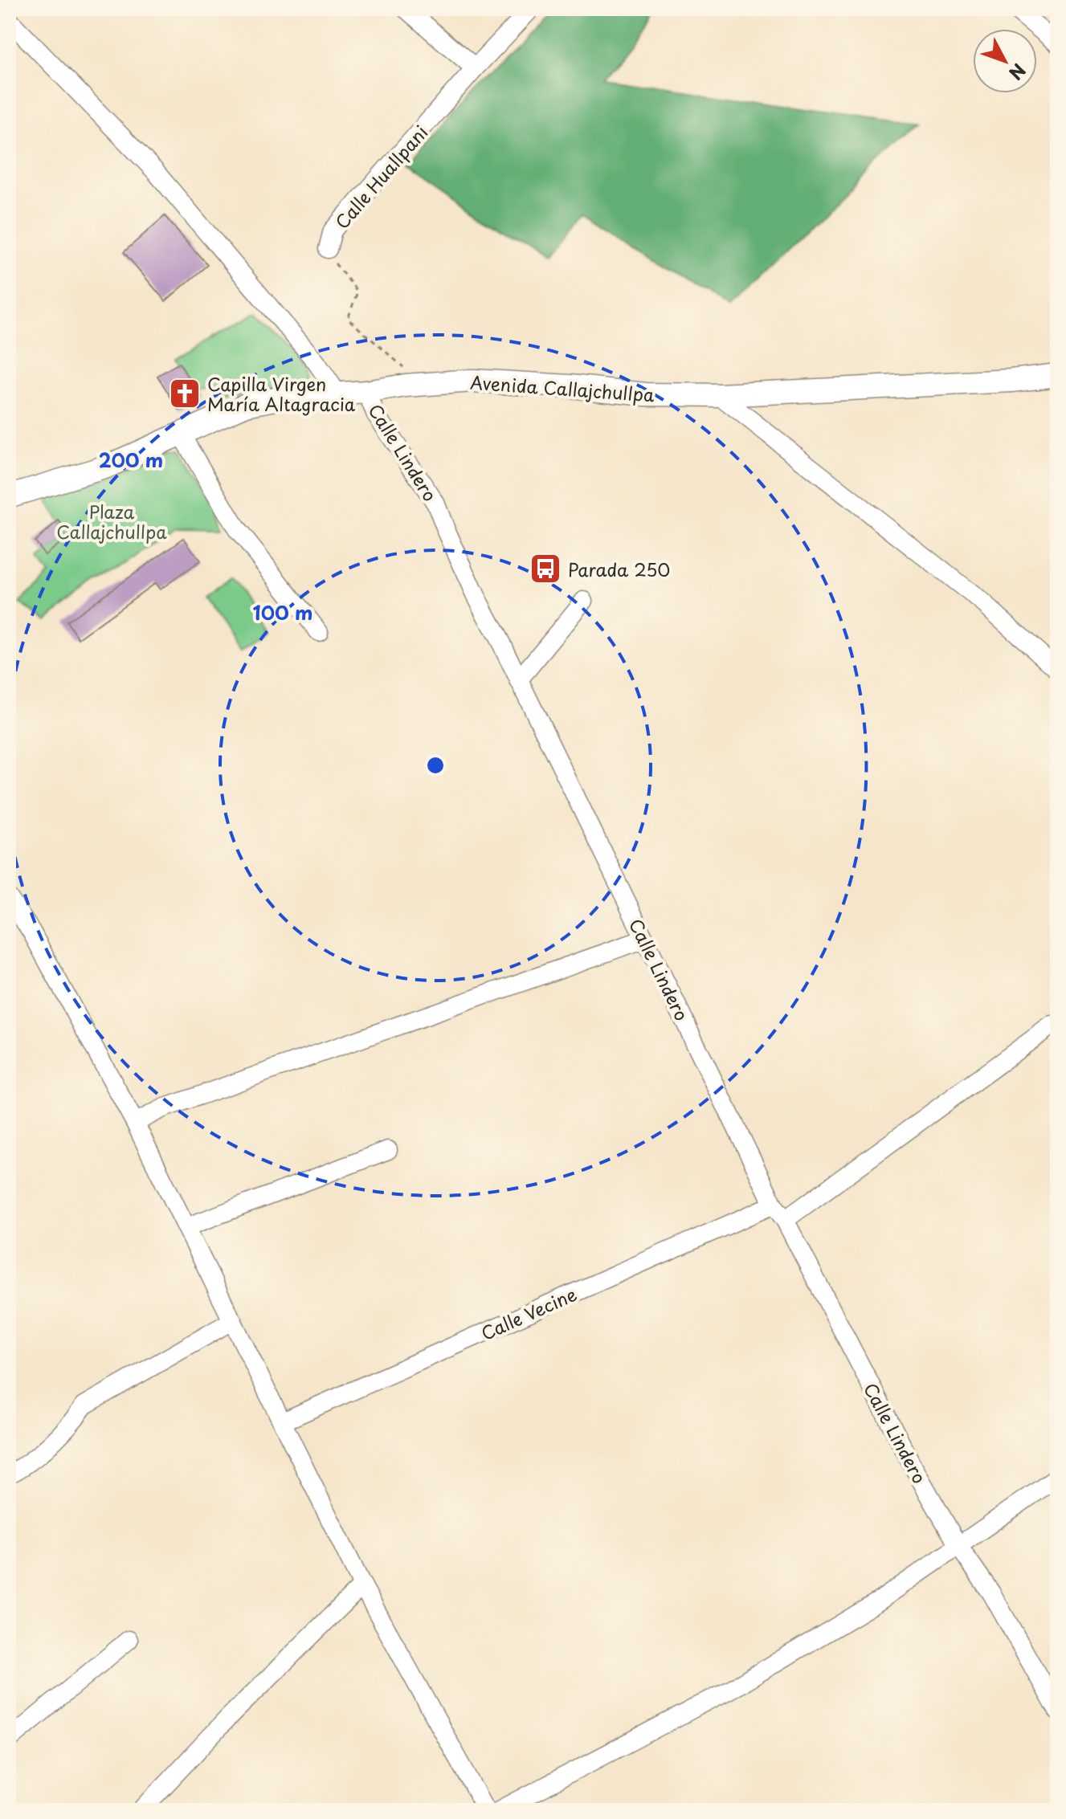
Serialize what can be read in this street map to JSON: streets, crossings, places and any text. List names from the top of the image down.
{
  "streets": {
    "main road": ["Avenida Callajchullpa"],
    "street": ["Calle Huallpani", "Calle Lindero", "Calle Vecine"]
  },
  "crossings": [
    ["Calle Huallpani", "Avenida Callajchullpa"],
    ["Avenida Callajchullpa", "Calle Lindero"],
    ["Calle Lindero", "Calle Vecine"]
  ],
  "parks": ["Plaza Callajchullpa"],
  "places": {
    "church": ["Capilla Virgen María Altagracia"],
    "bus stop": ["Parada 250"]
  },
  "north": "bottom right",
  "rings": ["200 m", "100 m"]
}
